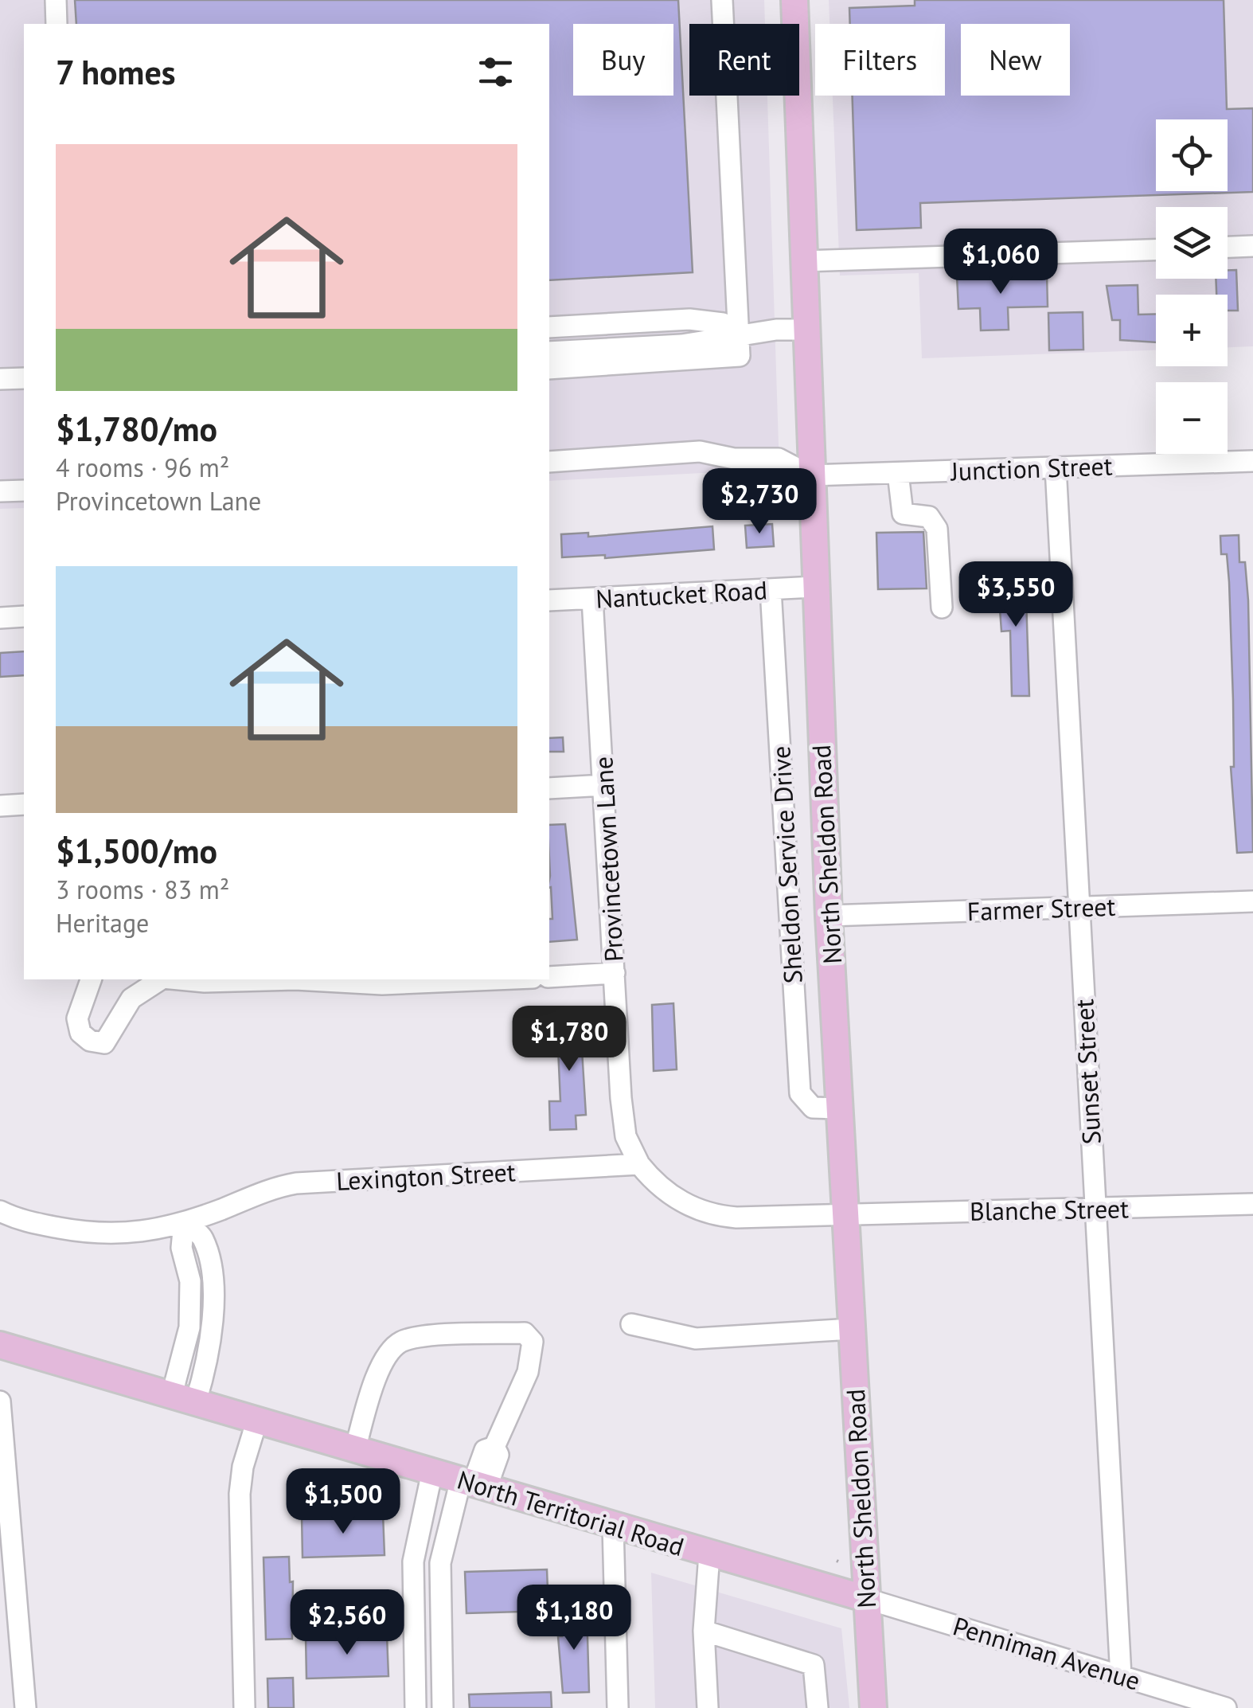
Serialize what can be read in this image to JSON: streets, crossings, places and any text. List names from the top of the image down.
{
  "streets": {
    "main road": ["North Sheldon Road", "North Territorial Road"],
    "street": [
      "Junction Street",
      "Nantucket Road",
      "Provincetown Lane",
      "Sheldon Service Drive",
      "Farmer Street",
      "Sunset Street",
      "Lexington Street",
      "Blanche Street",
      "Penniman Avenue"
    ]
  },
  "crossings": [
    ["Junction Street", "North Sheldon Road"],
    ["Junction Street", "Sunset Street"],
    ["Nantucket Road", "North Sheldon Road"],
    ["Nantucket Road", "Provincetown Lane"],
    ["Nantucket Road", "Sheldon Service Drive"],
    ["North Sheldon Road", "Sheldon Service Drive"],
    ["North Sheldon Road", "Farmer Street"],
    ["North Sheldon Road", "Blanche Street"],
    ["North Sheldon Road", "North Territorial Road"],
    ["North Sheldon Road", "Penniman Avenue"],
    ["Provincetown Lane", "Lexington Street"],
    ["Farmer Street", "Sunset Street"],
    ["Sunset Street", "Blanche Street"],
    ["Sunset Street", "Penniman Avenue"],
    ["North Territorial Road", "Penniman Avenue"]
  ],
  "page": {
    "chip": [
      "Buy",
      "Rent",
      "Filters",
      "New"
    ],
    "heading": "7 homes",
    "map_buttons": ["+", "−"],
    "list": [
      {
        "name": "$1,780/mo",
        "note": "4 rooms · 96 m² · Provincetown Lane"
      },
      {
        "name": "$1,500/mo",
        "note": "3 rooms · 83 m² · Heritage"
      }
    ],
    "price": [
      "$1,060",
      "$2,730",
      "$3,550",
      "$1,780",
      "$1,500",
      "$1,180",
      "$2,560"
    ]
  }
}
